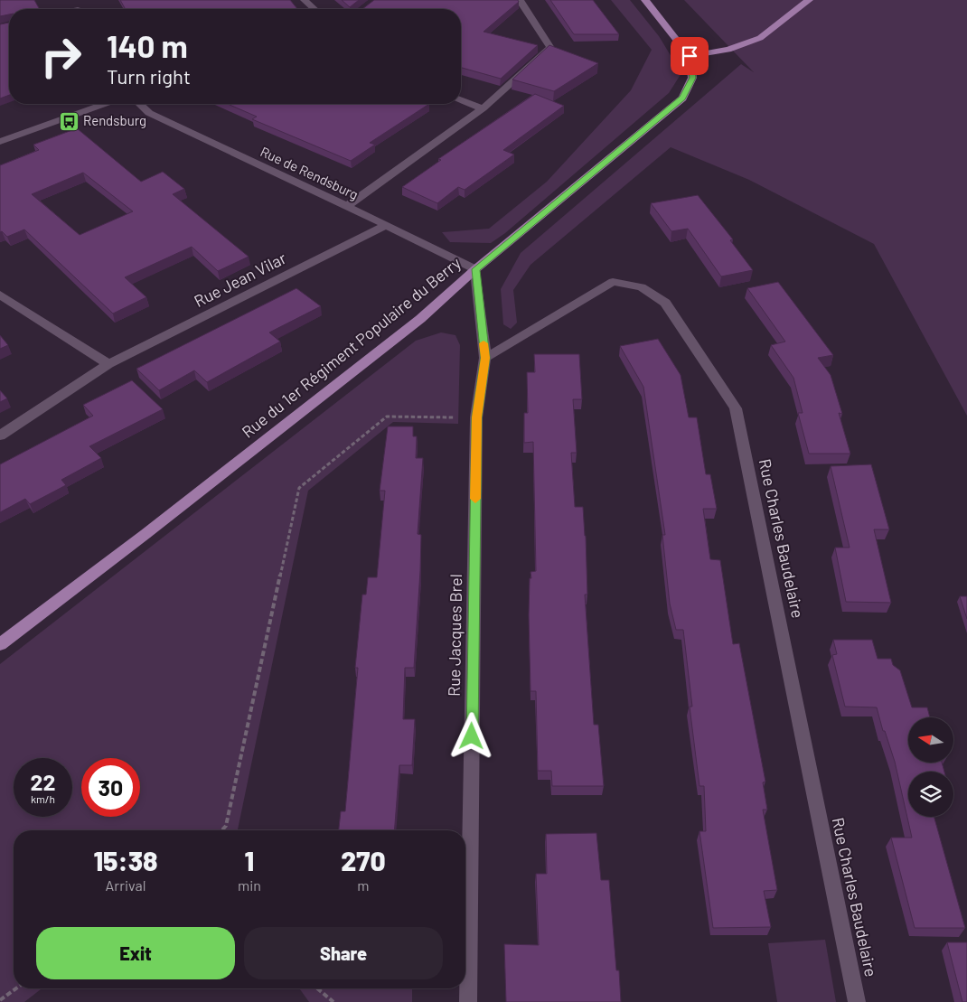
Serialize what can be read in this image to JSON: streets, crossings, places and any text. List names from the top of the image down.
{
  "streets": {
    "main road": ["Rue du 1er Régiment Populaire du Berry"],
    "street": [
      "Rue de Rendsburg",
      "Rue Jean Vilar",
      "Rue Charles Baudelaire",
      "Rue Jacques Brel"
    ]
  },
  "crossings": [
    ["Rue de Rendsburg", "Rue Jean Vilar"],
    ["Rue de Rendsburg", "Rue du 1er Régiment Populaire du Berry"],
    ["Rue de Rendsburg", "Rue Jacques Brel"],
    ["Rue du 1er Régiment Populaire du Berry", "Rue Jacques Brel"],
    ["Rue Charles Baudelaire", "Rue Jacques Brel"]
  ],
  "places": {
    "bus stop": ["Rendsburg"]
  },
  "north": "left",
  "page": {
    "turn": ["140 m", "Turn right"],
    "speed": "22 km/h",
    "limit": "30",
    "eta": [
      "15:38",
      "Arrival",
      "1",
      "min",
      "270",
      "m"
    ],
    "buttons": ["Exit", "Share"]
  }
}
